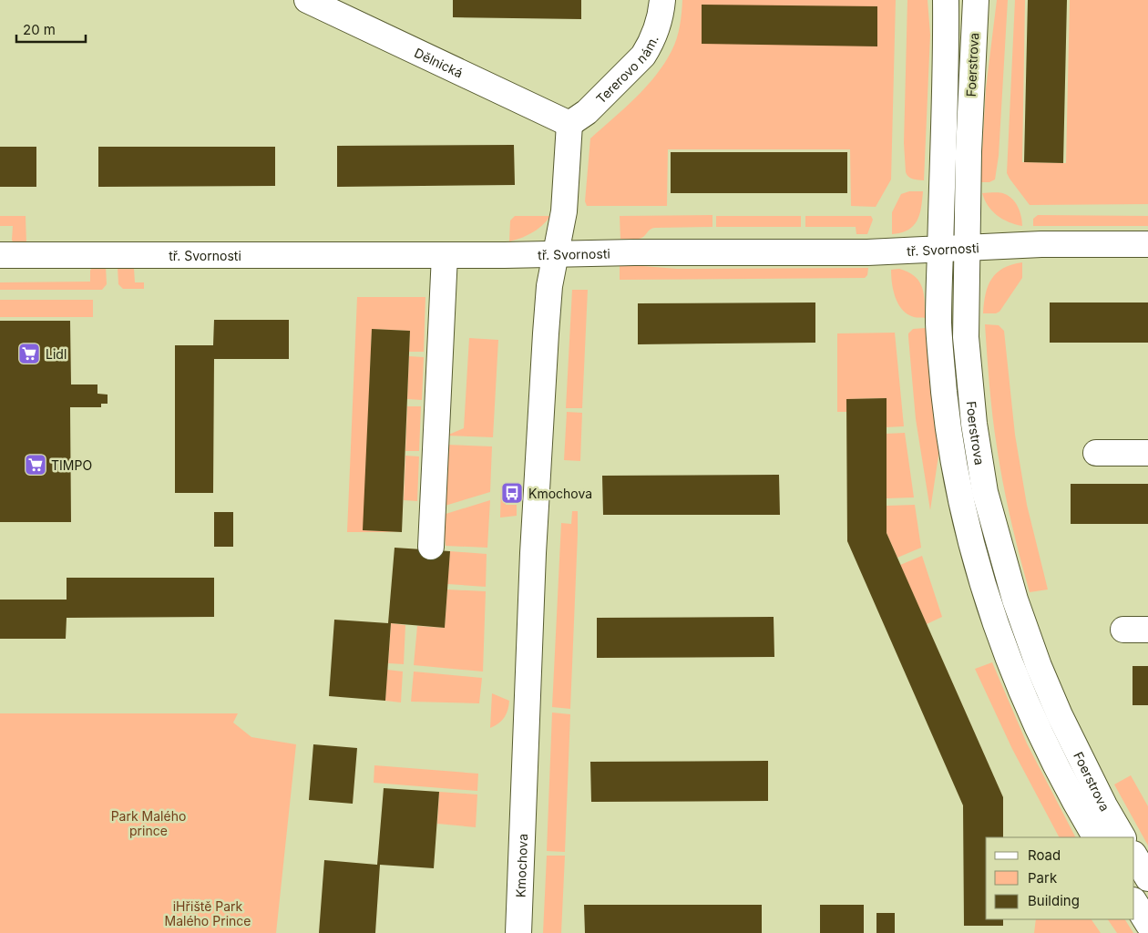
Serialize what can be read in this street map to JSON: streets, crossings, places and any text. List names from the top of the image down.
{
  "streets": {
    "street": [
      "Dělnická",
      "Foerstrova",
      "Tererovo nám.",
      "tř. Svornosti",
      "Kmochova"
    ]
  },
  "crossings": [
    ["Dělnická", "Tererovo nám."],
    ["Foerstrova", "tř. Svornosti"],
    ["tř. Svornosti", "Kmochova"]
  ],
  "parks": ["Park Malého prince", "iHřiště Park Malého Prince"],
  "places": {
    "supermarket": ["Lidl", "TIMPO"],
    "bus stop": ["Kmochova"]
  },
  "legend": ["Road", "Park", "Building"],
  "scale_bar": "20 m"
}
